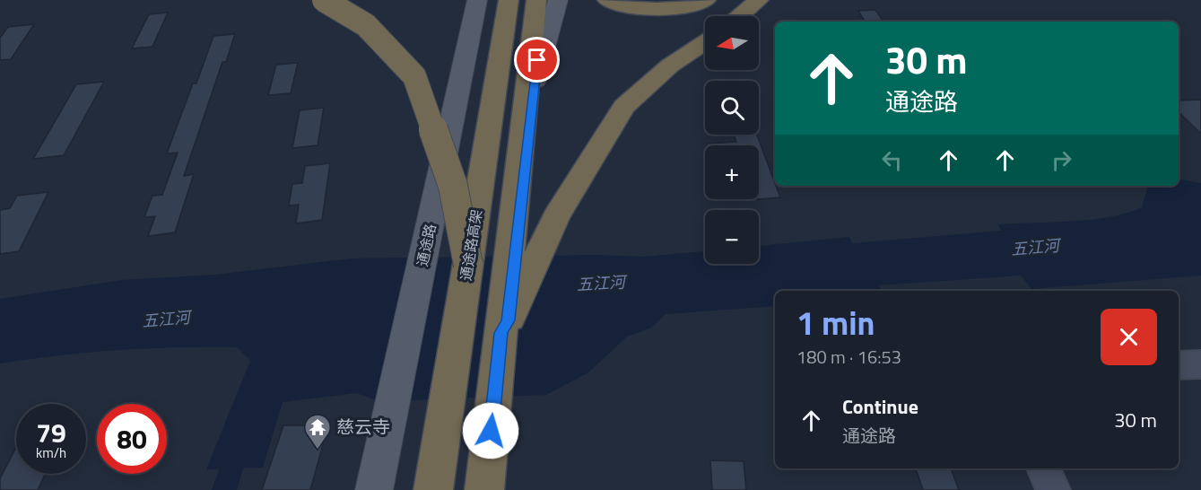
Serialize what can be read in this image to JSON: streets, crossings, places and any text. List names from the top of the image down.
{
  "streets": {
    "highway": ["通途路高架"],
    "main road": ["通途路"]
  },
  "water": ["五江河"],
  "places": {
    "temple": ["慈云寺"]
  },
  "north": "left",
  "page": {
    "map_buttons": ["+", "−"],
    "turn": ["30 m", "通途路"],
    "heading": ["1 min", "180 m · 16:53"],
    "list": [
      {
        "name": "Continue",
        "note": "通途路",
        "value": "30 m"
      }
    ],
    "speed": "79 km/h",
    "limit": "80"
  }
}
